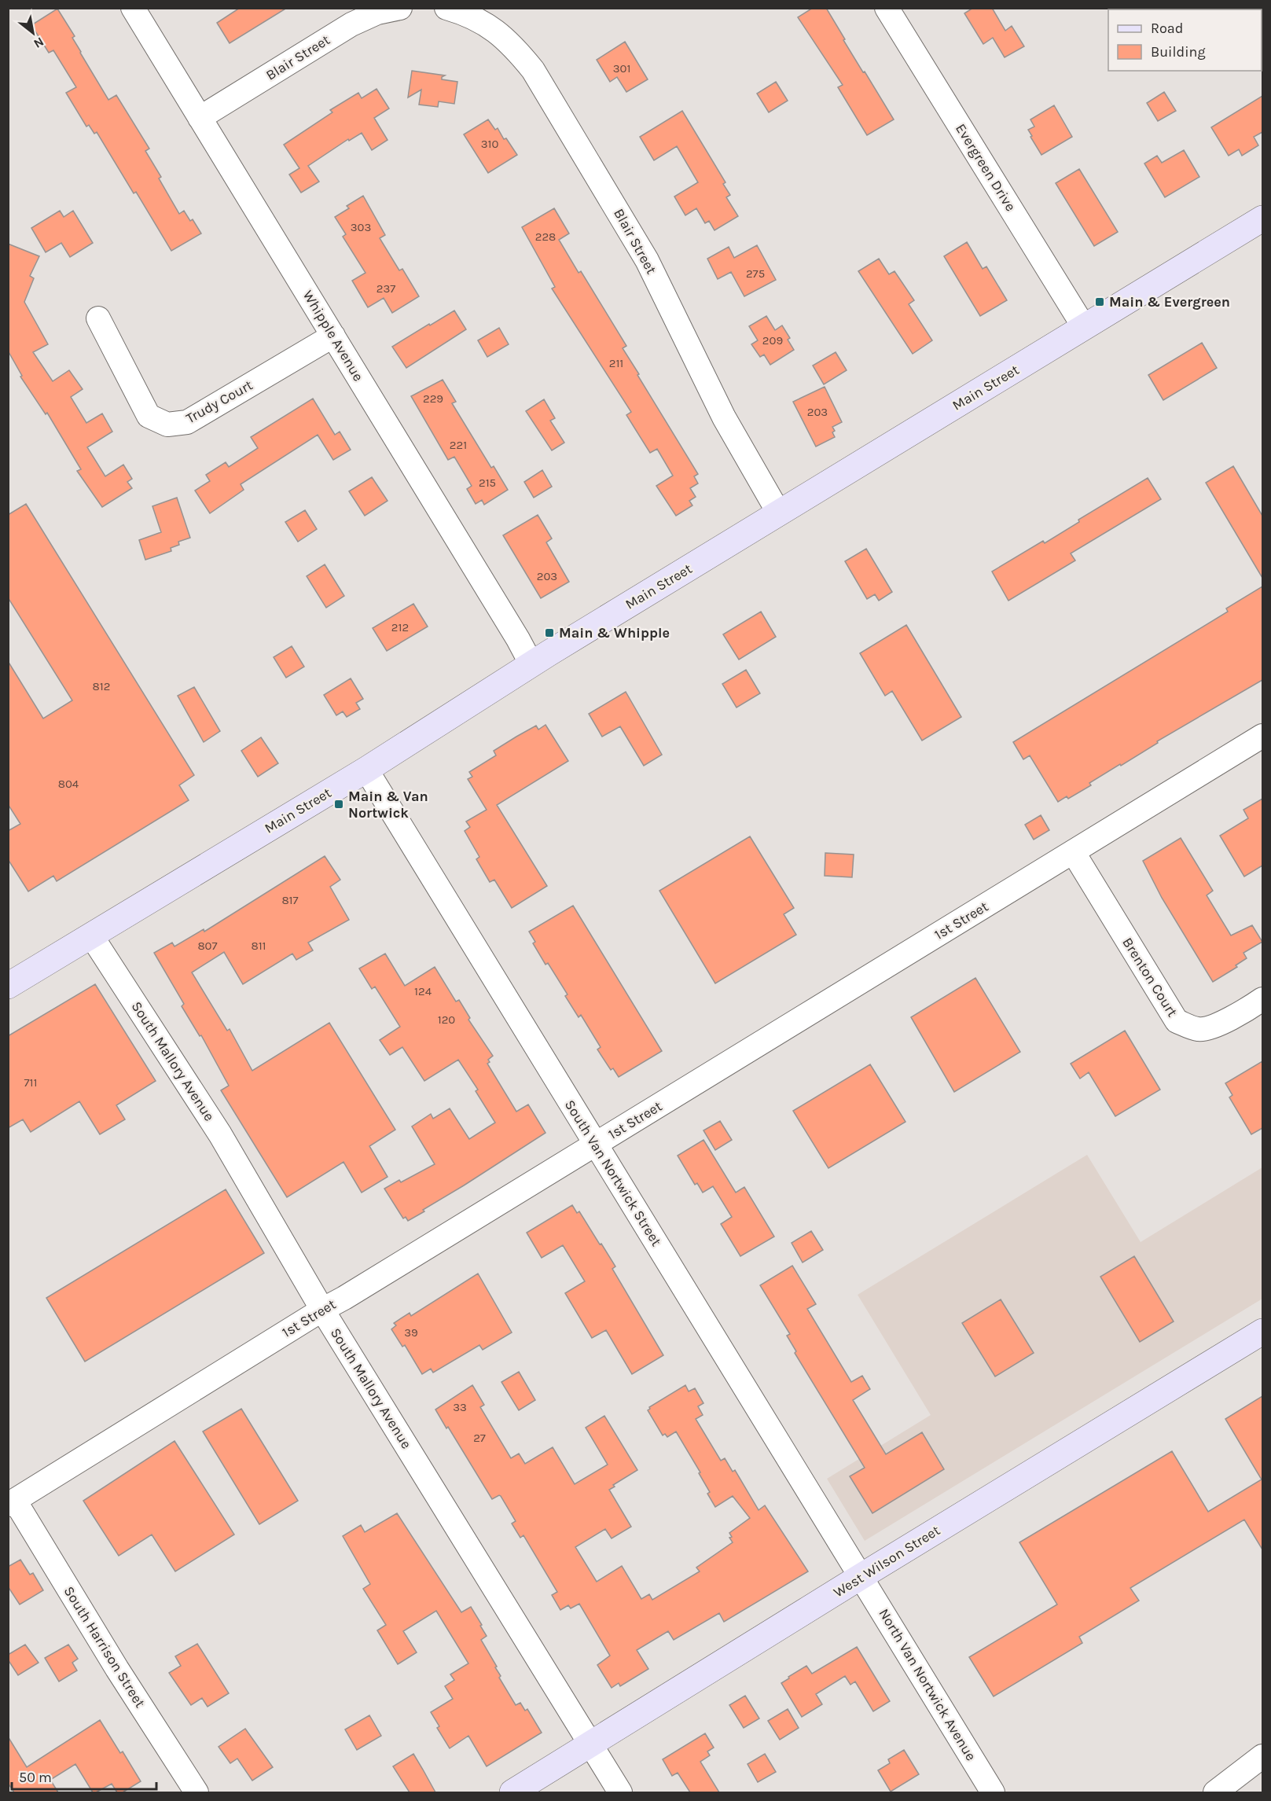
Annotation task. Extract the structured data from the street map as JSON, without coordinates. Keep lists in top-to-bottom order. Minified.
{"streets":{"main road":["Main Street","West Wilson Street"],"street":["Blair Street","Evergreen Drive","Whipple Avenue","Trudy Court","1st Street","Brenton Court","South Mallory Avenue","South Van Nortwick Street","South Harrison Street","North Van Nortwick Avenue"]},"crossings":[["Blair Street","Whipple Avenue"],["Blair Street","Main Street"],["Evergreen Drive","Main Street"],["Whipple Avenue","Main Street"],["Whipple Avenue","Trudy Court"],["Main Street","South Mallory Avenue"],["Main Street","South Van Nortwick Street"],["1st Street","Brenton Court"],["1st Street","South Mallory Avenue"],["1st Street","South Van Nortwick Street"],["1st Street","South Harrison Street"],["South Mallory Avenue","West Wilson Street"],["South Van Nortwick Street","West Wilson Street"],["South Van Nortwick Street","North Van Nortwick Avenue"],["West Wilson Street","North Van Nortwick Avenue"]],"places":{"transit":["Main & Evergreen","Main & Whipple","Main & Van Nortwick"]},"house_numbers":["301","310","303","228","275","237","209","211","229","203","221","215","203","212","812","804","817","807","811","124","120","711","39","33","27"],"legend":["Road","Building"],"scale_bar":"50 m","north":"bottom right"}
